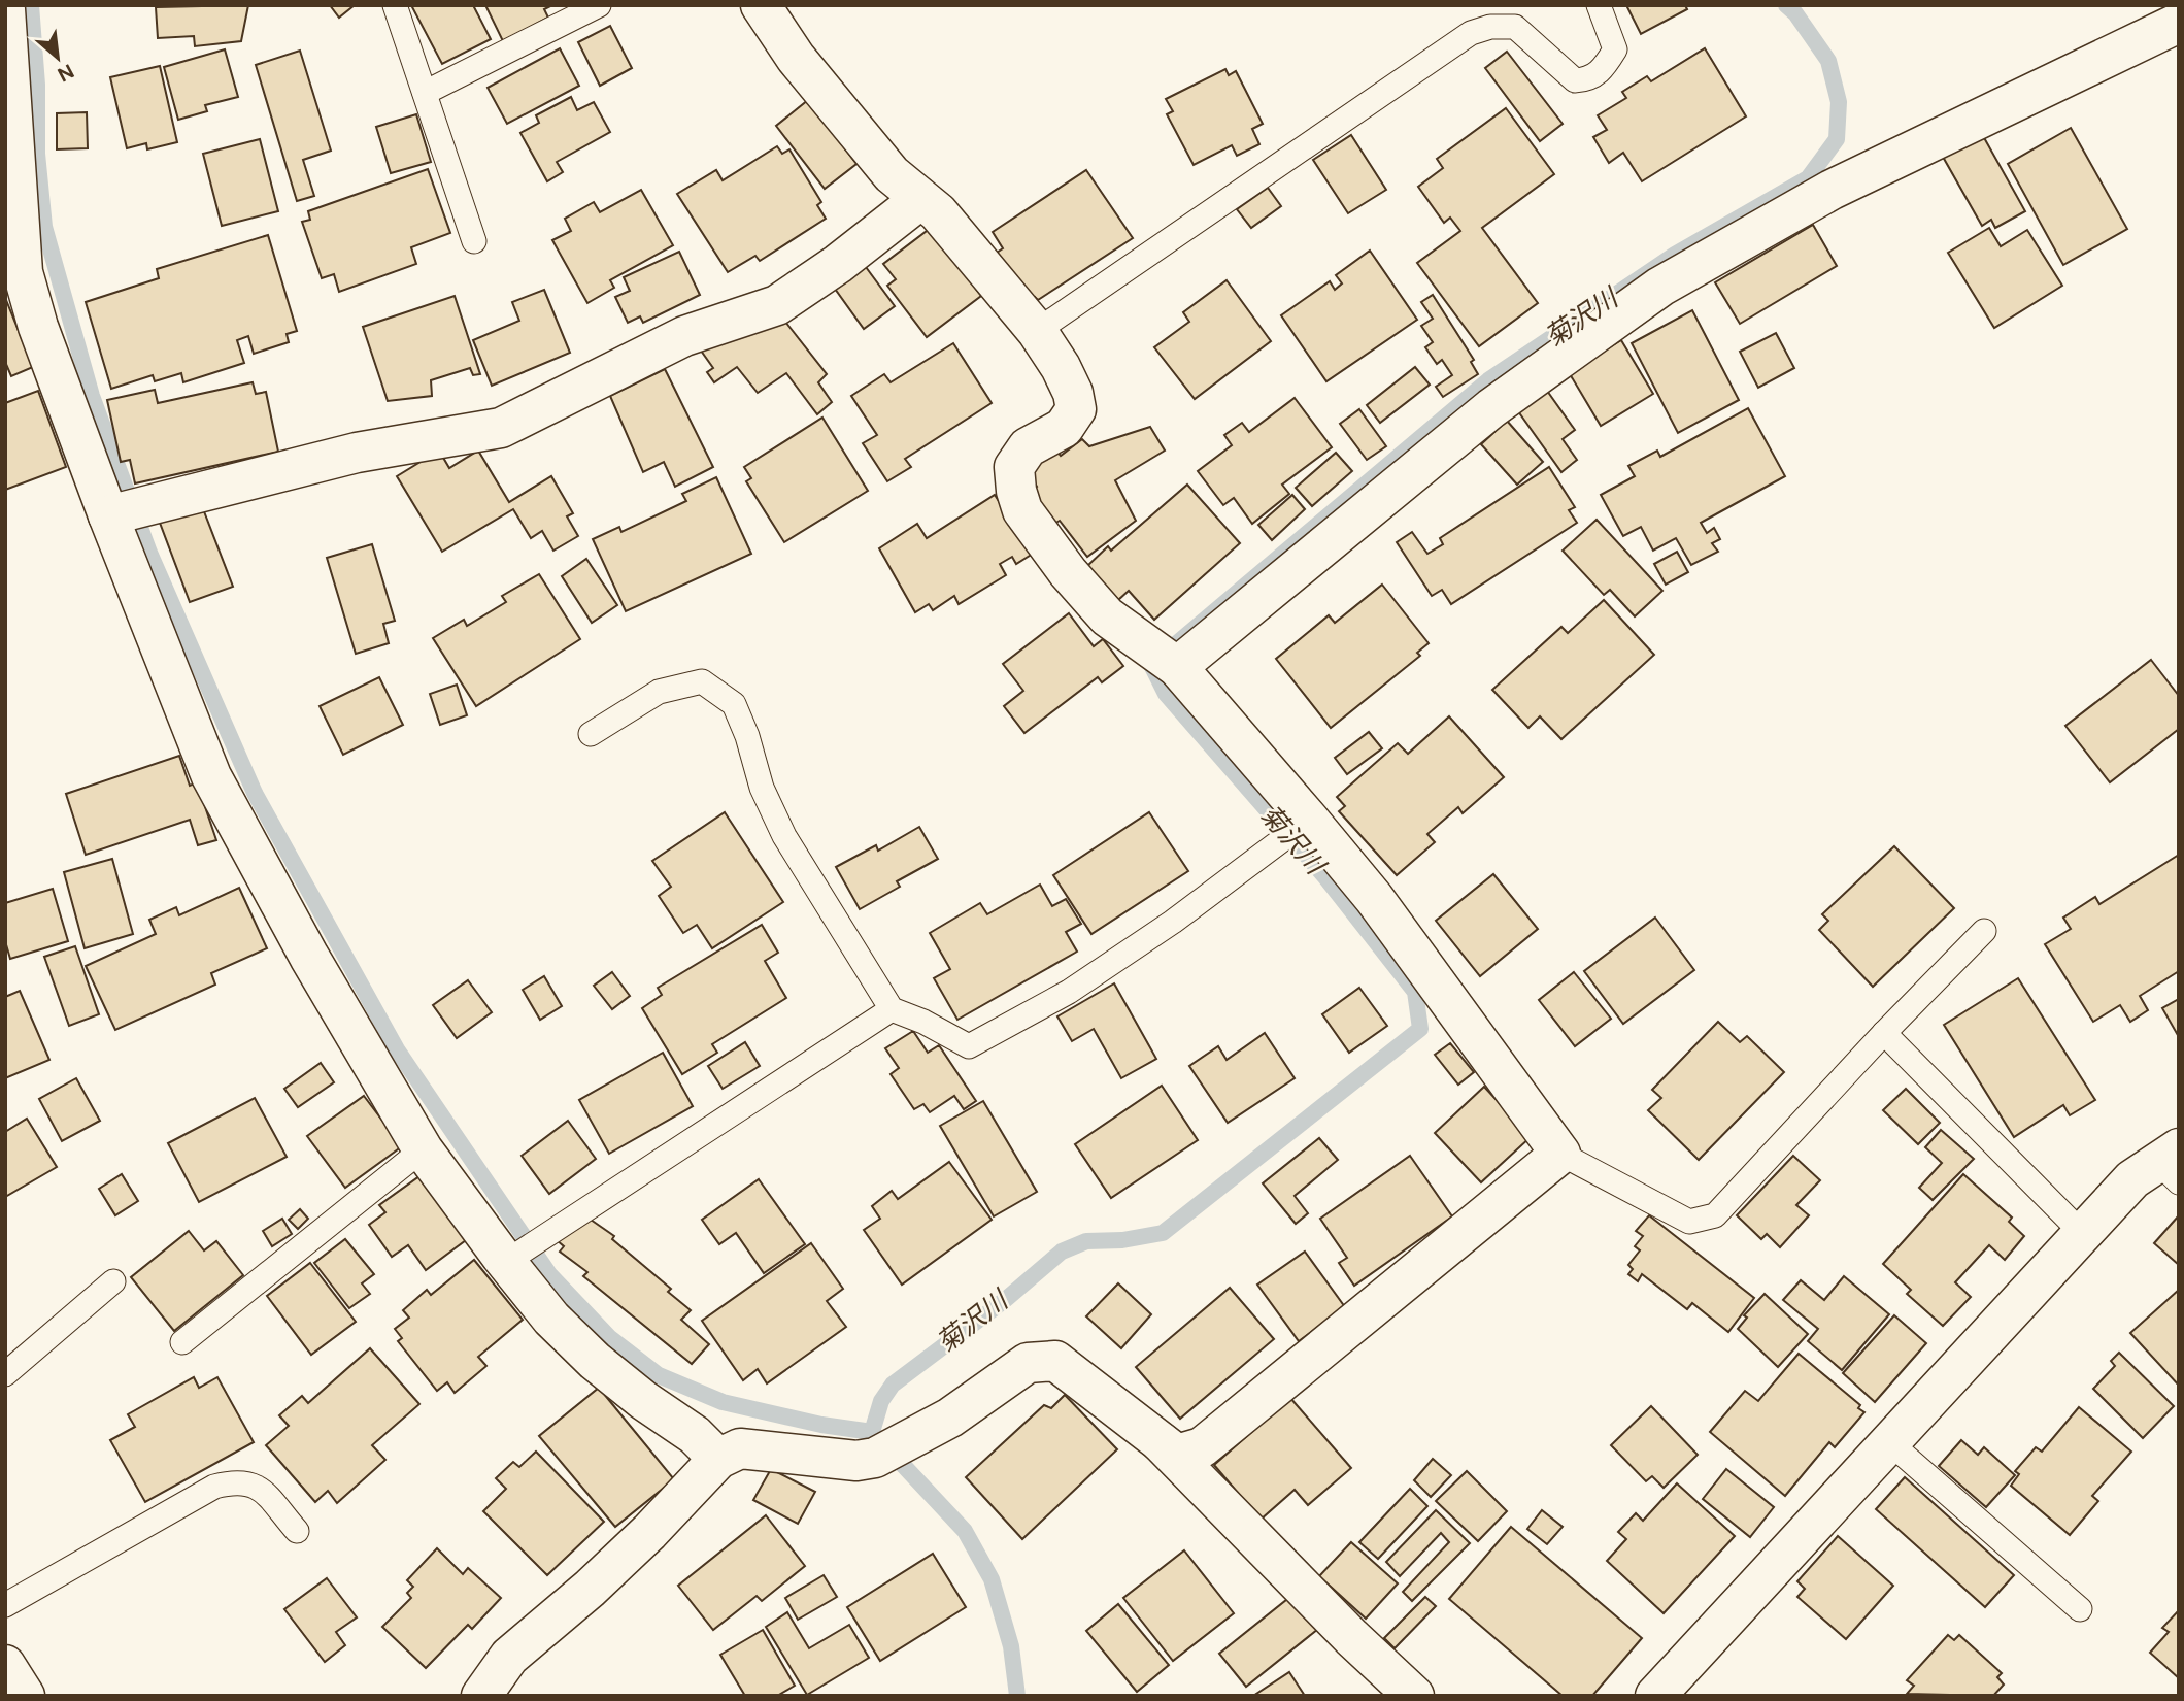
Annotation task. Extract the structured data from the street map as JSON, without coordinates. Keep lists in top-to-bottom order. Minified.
{"water":["菊沢川"],"north":"bottom right"}
